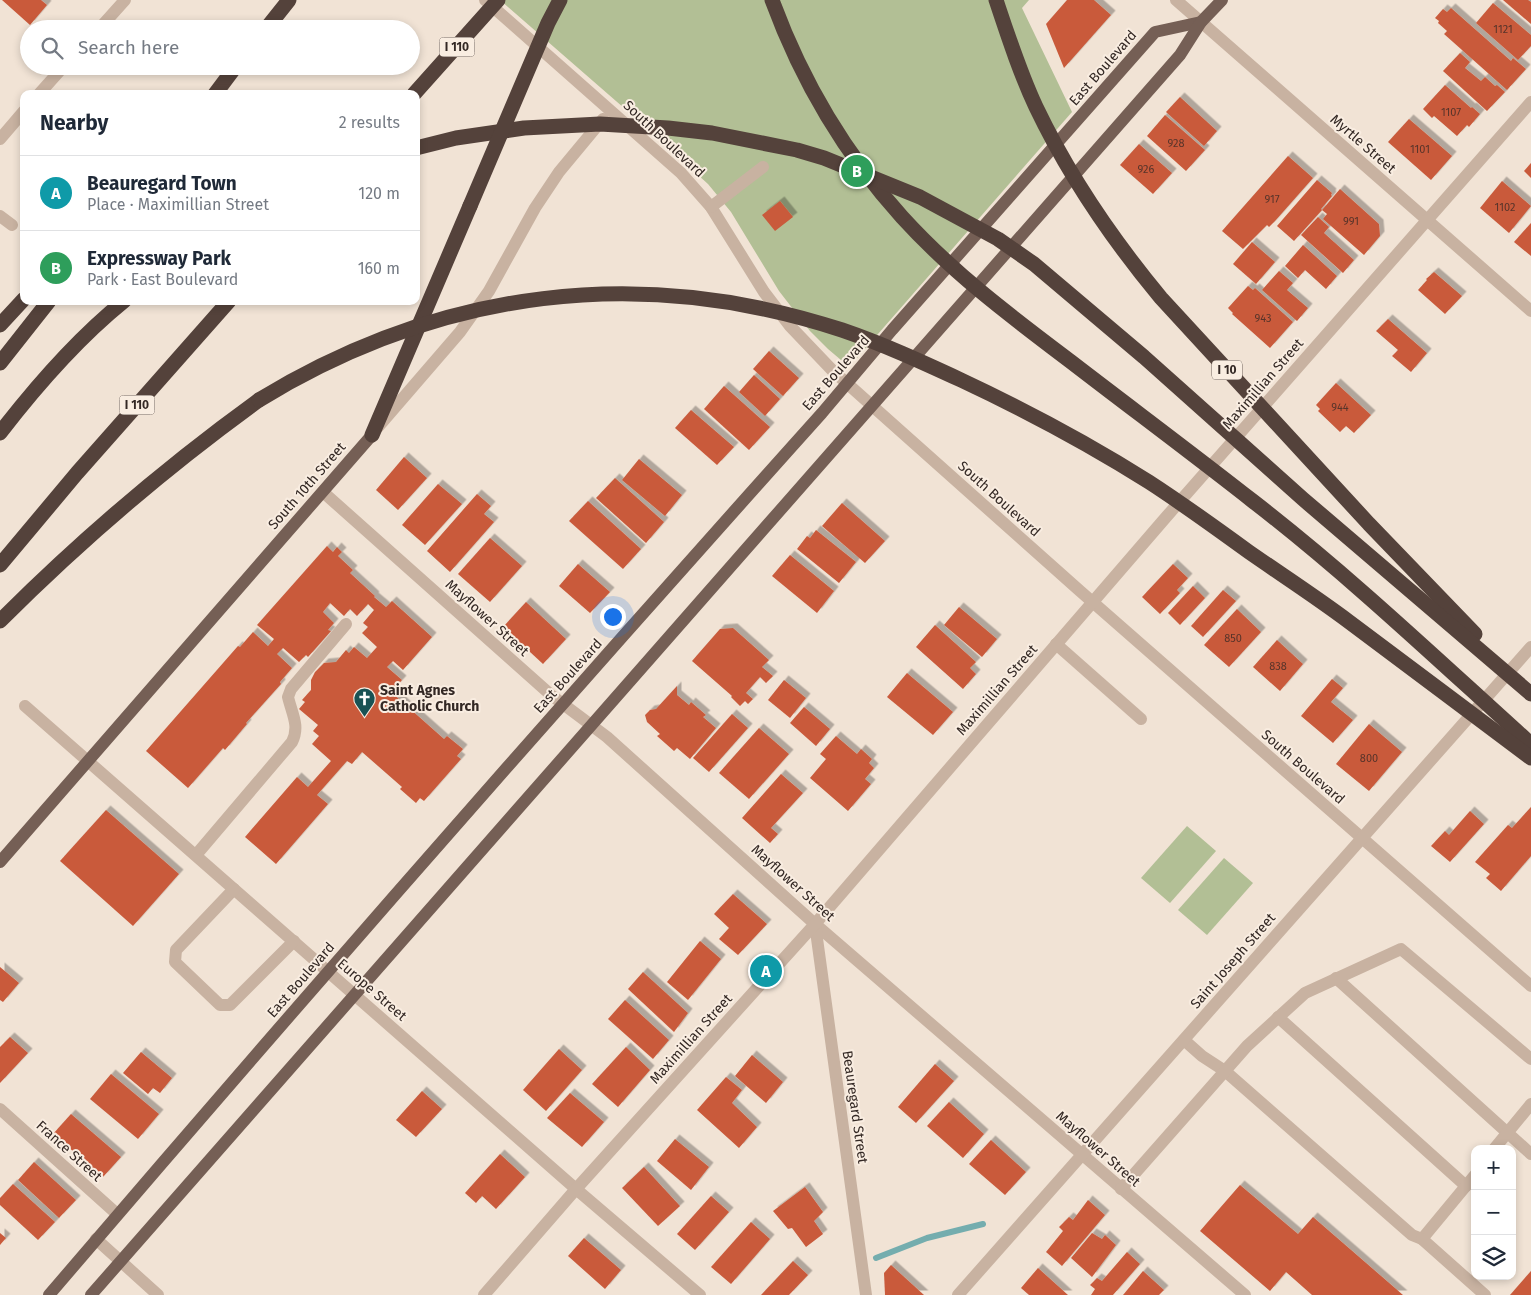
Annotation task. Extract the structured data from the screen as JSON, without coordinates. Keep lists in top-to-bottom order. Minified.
{"streets":{"highway":["I 110","I 10"],"main road":["East Boulevard","South 10th Street"],"street":["South Boulevard","Myrtle Street","Maximillian Street","Mayflower Street","Saint Joseph Street","Europe Street","Beauregard Street","France Street"]},"crossings":[["East Boulevard","South Boulevard"],["East Boulevard","Myrtle Street"],["East Boulevard","Mayflower Street"],["East Boulevard","Europe Street"],["East Boulevard","France Street"],["South Boulevard","Maximillian Street"],["South Boulevard","South 10th Street"],["South Boulevard","Saint Joseph Street"],["Myrtle Street","Maximillian Street"],["Maximillian Street","Mayflower Street"],["Maximillian Street","Europe Street"],["Maximillian Street","Beauregard Street"],["South 10th Street","Mayflower Street"],["South 10th Street","Europe Street"],["Mayflower Street","Saint Joseph Street"],["Mayflower Street","Beauregard Street"]],"places":{"church":["Saint Agnes Catholic Church"]},"house_numbers":["1121","1107","928","1101","926","917","1102","991","943","944","850","838","800"],"page":{"search":"Search here","heading":["Nearby","2 results"],"pins":["B","A"],"list":[{"mark":"A","name":"Beauregard Town","note":"Place · Maximillian Street","value":"120 m"},{"mark":"B","name":"Expressway Park","note":"Park · East Boulevard","value":"160 m"}],"map_buttons":["+","−"]}}
